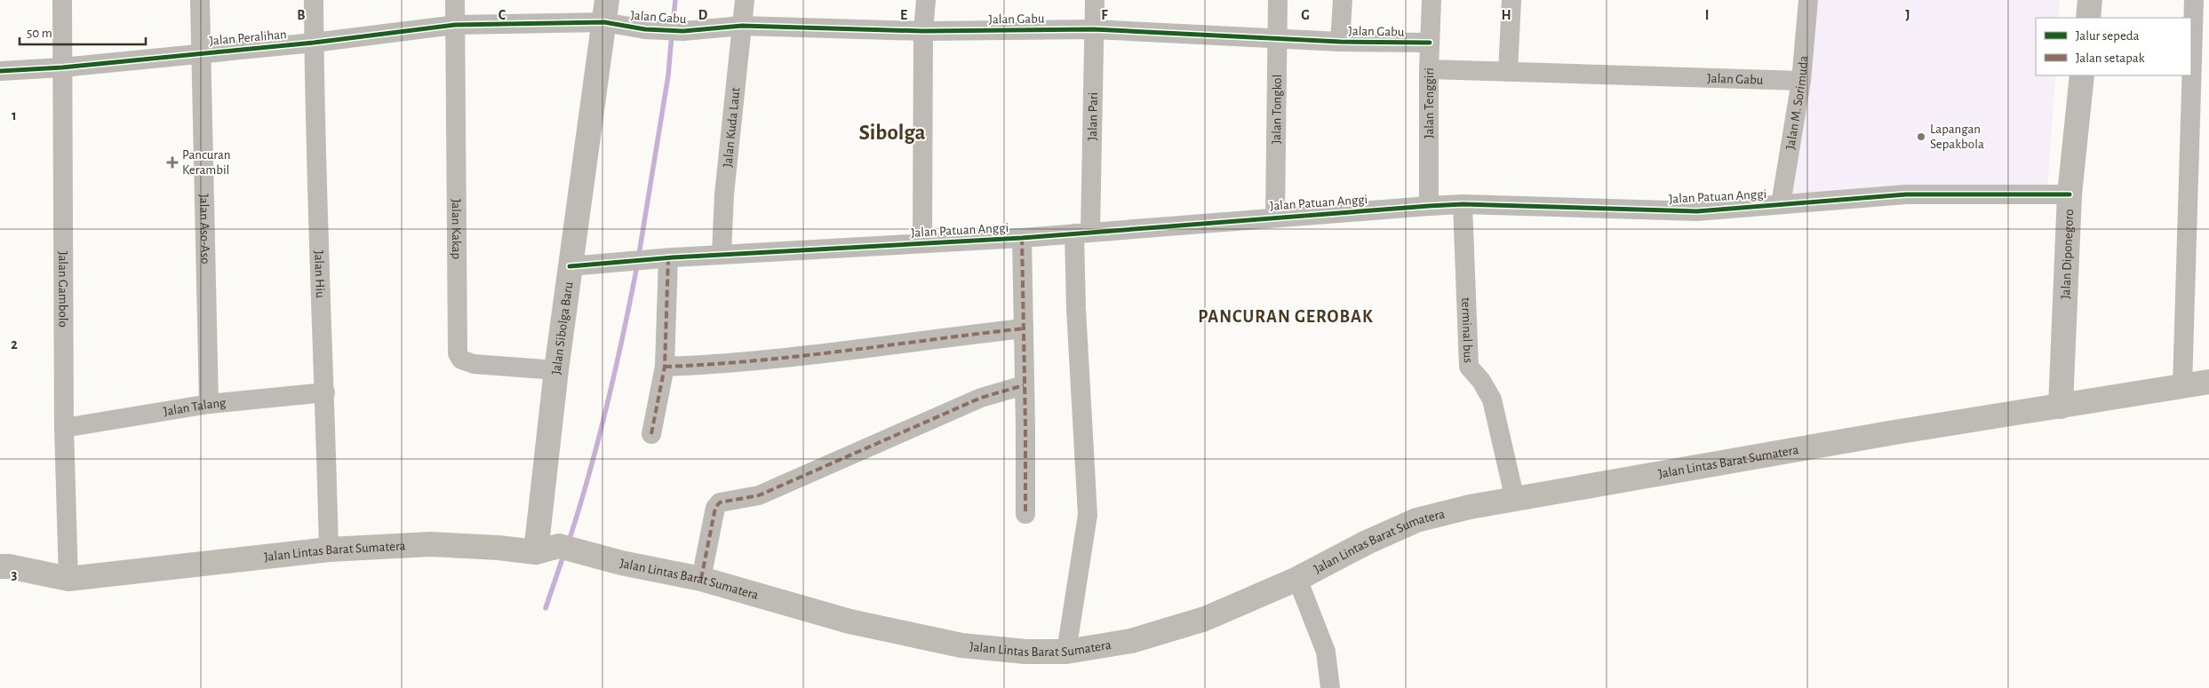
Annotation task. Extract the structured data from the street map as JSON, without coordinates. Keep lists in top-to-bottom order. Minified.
{"streets":{"highway":["Jalan Lintas Barat Sumatera"],"street":["Jalan Gabu","Jalan Peralihan","Jalan M. Sorimuda","Jalan Tenggiri","Jalan Tongkol","Jalan Pari","Jalan Kuda Laut","Jalan Patuan Anggi","Jalan Aso-Aso","Jalan Kakap","Jalan Diponegoro","Jalan Hiu","Jalan Gambolo","Jalan Sibolga Baru","terminal bus","Jalan Talang"]},"crossings":[["Jalan Gabu","Jalan Peralihan"],["Jalan Gabu","Jalan M. Sorimuda"],["Jalan Gabu","Jalan Tenggiri"],["Jalan Gabu","Jalan Tongkol"],["Jalan Gabu","Jalan Pari"],["Jalan Gabu","Jalan Kuda Laut"],["Jalan Gabu","Jalan Sibolga Baru"],["Jalan Peralihan","Jalan Aso-Aso"],["Jalan Peralihan","Jalan Kakap"],["Jalan Peralihan","Jalan Hiu"],["Jalan Peralihan","Jalan Gambolo"],["Jalan Peralihan","Jalan Sibolga Baru"],["Jalan M. Sorimuda","Jalan Patuan Anggi"],["Jalan Tenggiri","Jalan Patuan Anggi"],["Jalan Tongkol","Jalan Patuan Anggi"],["Jalan Pari","Jalan Patuan Anggi"],["Jalan Pari","Jalan Lintas Barat Sumatera"],["Jalan Kuda Laut","Jalan Patuan Anggi"],["Jalan Patuan Anggi","Jalan Diponegoro"],["Jalan Patuan Anggi","Jalan Sibolga Baru"],["Jalan Patuan Anggi","terminal bus"],["Jalan Aso-Aso","Jalan Talang"],["Jalan Kakap","Jalan Sibolga Baru"],["Jalan Diponegoro","Jalan Lintas Barat Sumatera"],["Jalan Hiu","Jalan Talang"],["Jalan Hiu","Jalan Lintas Barat Sumatera"],["Jalan Gambolo","Jalan Talang"],["Jalan Gambolo","Jalan Lintas Barat Sumatera"],["Jalan Sibolga Baru","Jalan Lintas Barat Sumatera"],["terminal bus","Jalan Lintas Barat Sumatera"]],"districts":["Sibolga","PANCURAN GEROBAK"],"places":{"other":["Lapangan Sepakbola"],"health":["Pancuran Kerambil"]},"legend":["Jalur sepeda","Jalan setapak"],"scale_bar":"50 m","grid":{"columns":["B","C","D","E","F","G","H","I","J"],"rows":["1","2","3"]}}
